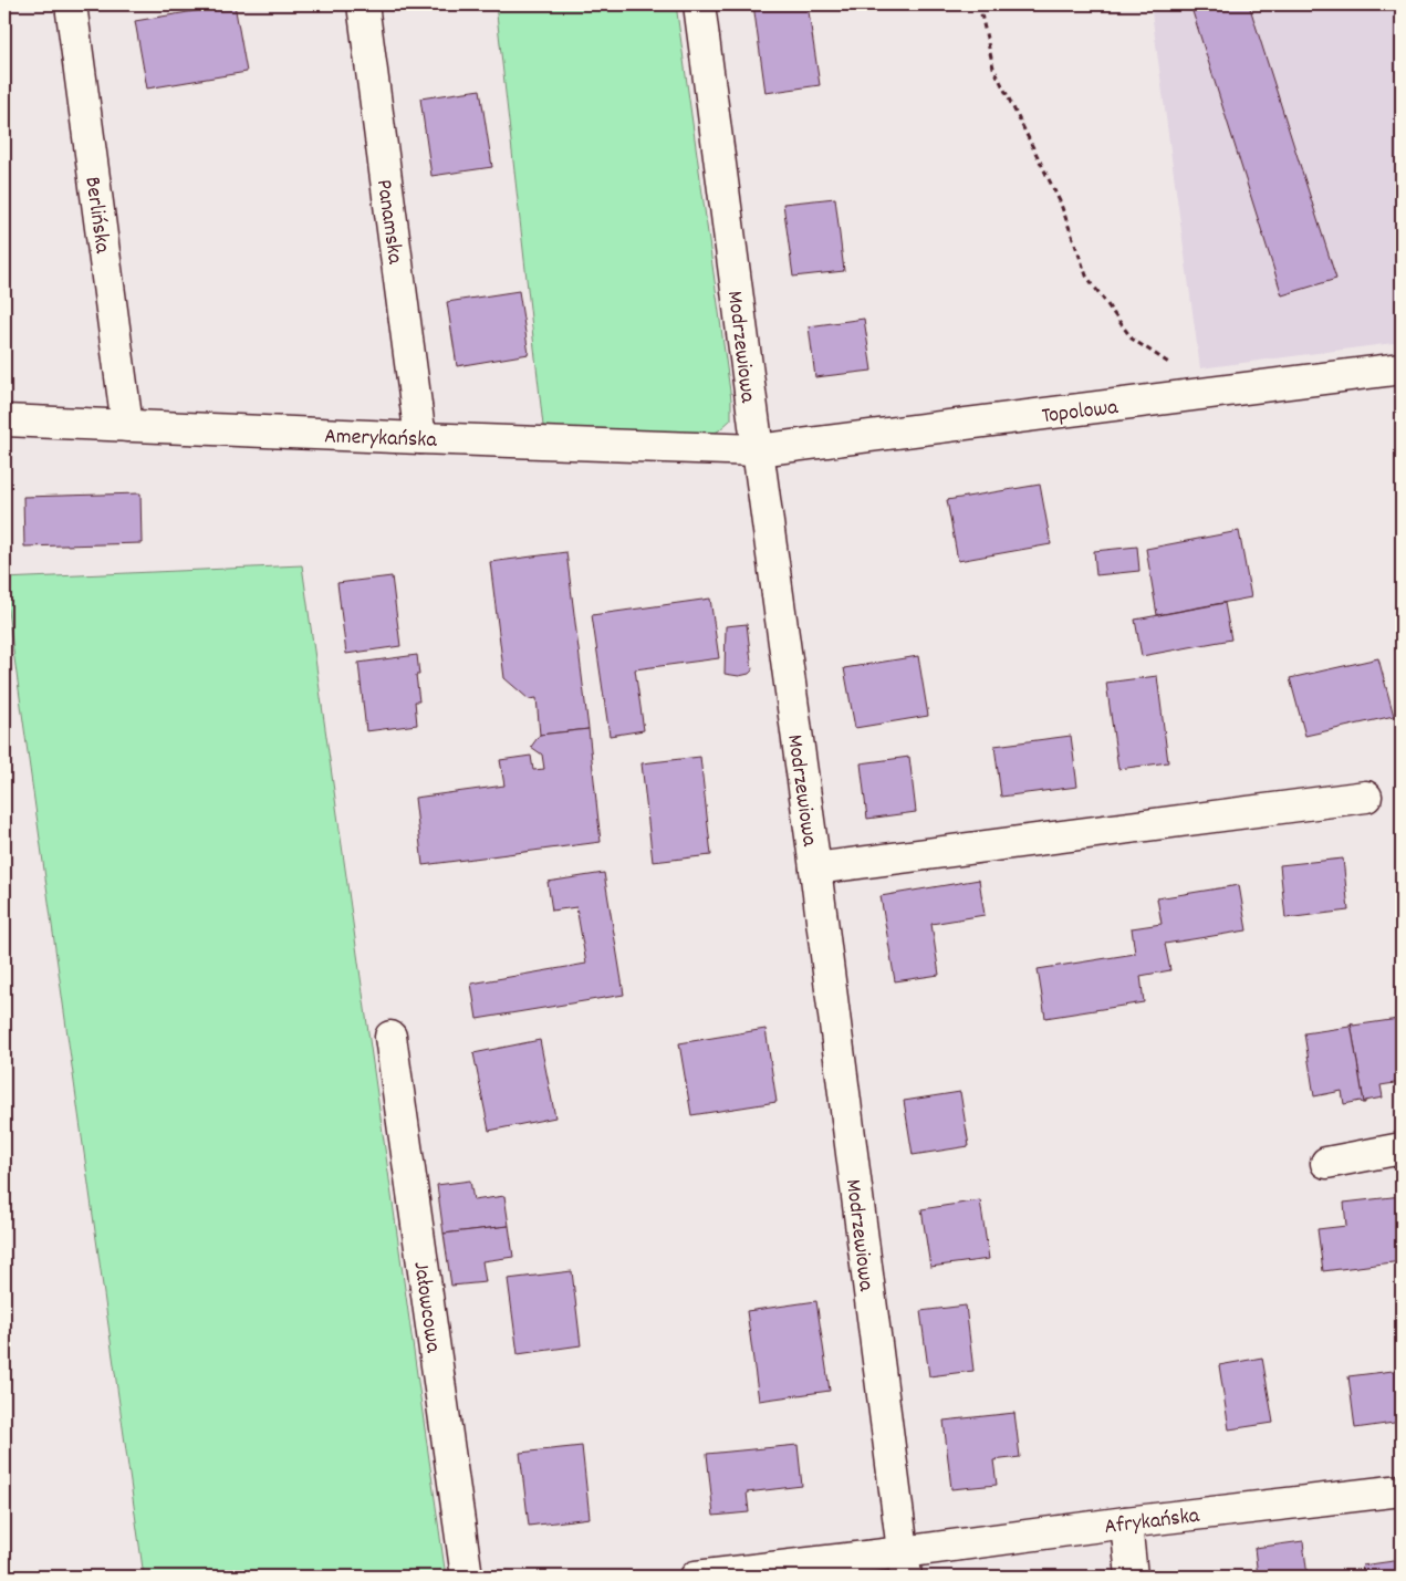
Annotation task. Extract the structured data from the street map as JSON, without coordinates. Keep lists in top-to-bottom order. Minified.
{"streets":{"street":["Berlińska","Panamska","Modrzewiowa","Topolowa","Amerykańska","Jałowcowa","Afrykańska"]},"crossings":[["Berlińska","Amerykańska"],["Panamska","Amerykańska"],["Modrzewiowa","Topolowa"],["Modrzewiowa","Amerykańska"],["Modrzewiowa","Afrykańska"],["Topolowa","Amerykańska"]]}
